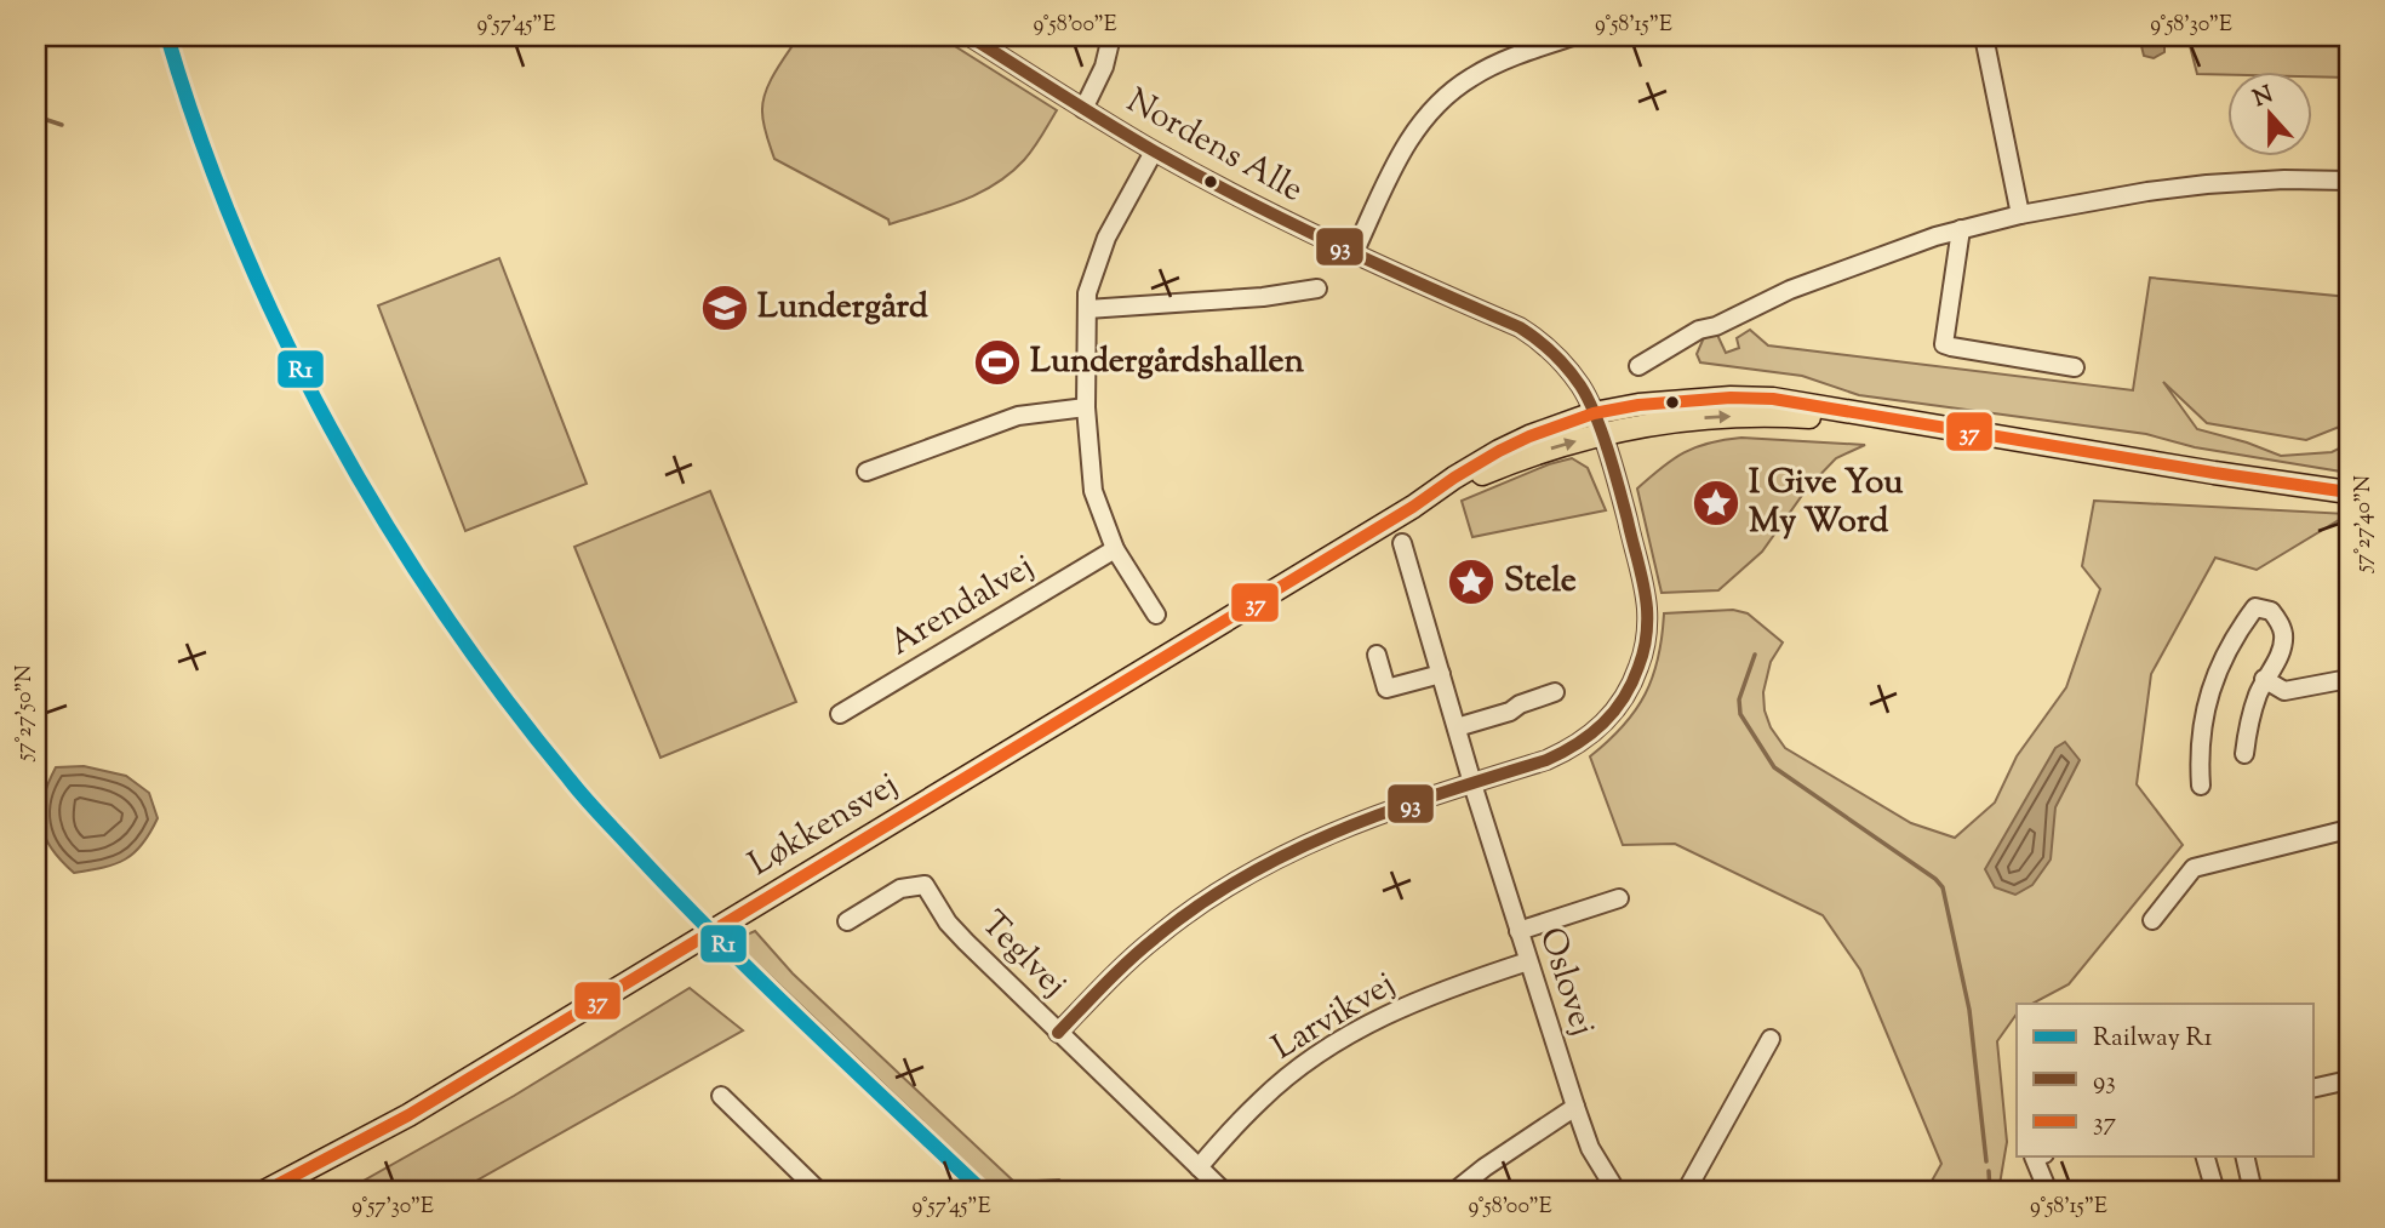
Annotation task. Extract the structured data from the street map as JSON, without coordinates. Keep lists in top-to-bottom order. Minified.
{"streets":{"main road":["Løkkensvej"],"street":["Nordens Alle","Arendalvej","Teglvej","Oslovej","Larvikvej"]},"crossings":[["Nordens Alle","Løkkensvej"],["Nordens Alle","Teglvej"],["Nordens Alle","Oslovej"],["Teglvej","Larvikvej"],["Oslovej","Larvikvej"]],"places":{"school or university":["Lundergård"],"sports":["Lundergårdshallen"],"place":["I Give You My Word","Stele"]},"lines":["rail line R1","transit line 93","transit line 37"],"legend":["Railway R1","93","37"],"north":"top","coordinates":["9°57'45\"E","9°58'00\"E","9°58'15\"E","9°58'30\"E","57°27'40\"N","57°27'50\"N","9°57'30\"E"]}
